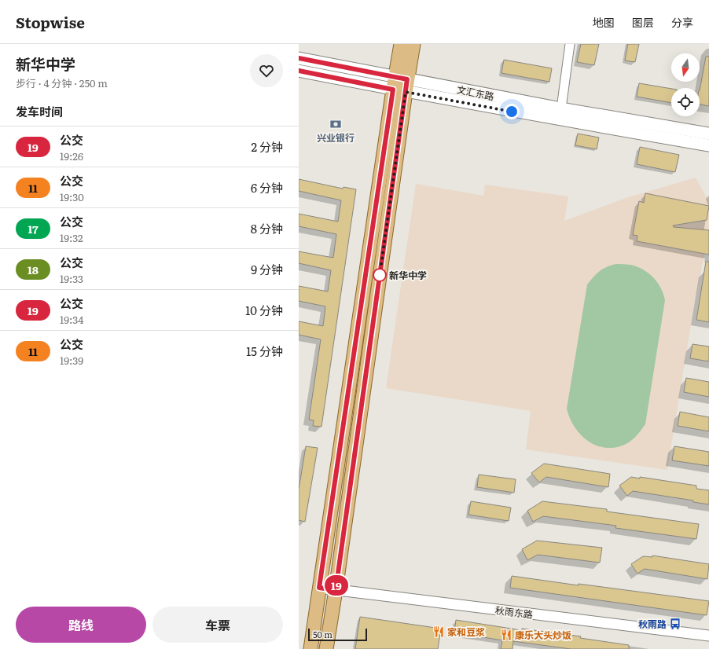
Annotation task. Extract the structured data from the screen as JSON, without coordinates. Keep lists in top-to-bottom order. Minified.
{"streets":{"main road":["文汇东路"],"street":["秋雨东路"]},"places":{"bank":["兴业银行"],"other":["新华中学"],"bus stop":["秋雨路"],"restaurant":["家和豆浆","康乐大头炒饭"]},"lines":["bus line 19"],"scale_bar":"50 m","north":"bottom","page":{"header":"Stopwise","nav":["地图","图层","分享"],"heading":[["新华中学","步行 · 4 分钟 · 250 m"],"发车时间"],"on_map":"19","list":[{"mark":"19","name":"公交","note":"19:26","value":"2 分钟"},{"mark":"11","name":"公交","note":"19:30","value":"6 分钟"},{"mark":"17","name":"公交","note":"19:32","value":"8 分钟"},{"mark":"18","name":"公交","note":"19:33","value":"9 分钟"},{"mark":"19","name":"公交","note":"19:34","value":"10 分钟"},{"mark":"11","name":"公交","note":"19:39","value":"15 分钟"}],"buttons":["路线","车票"],"scale":"50 m"}}
